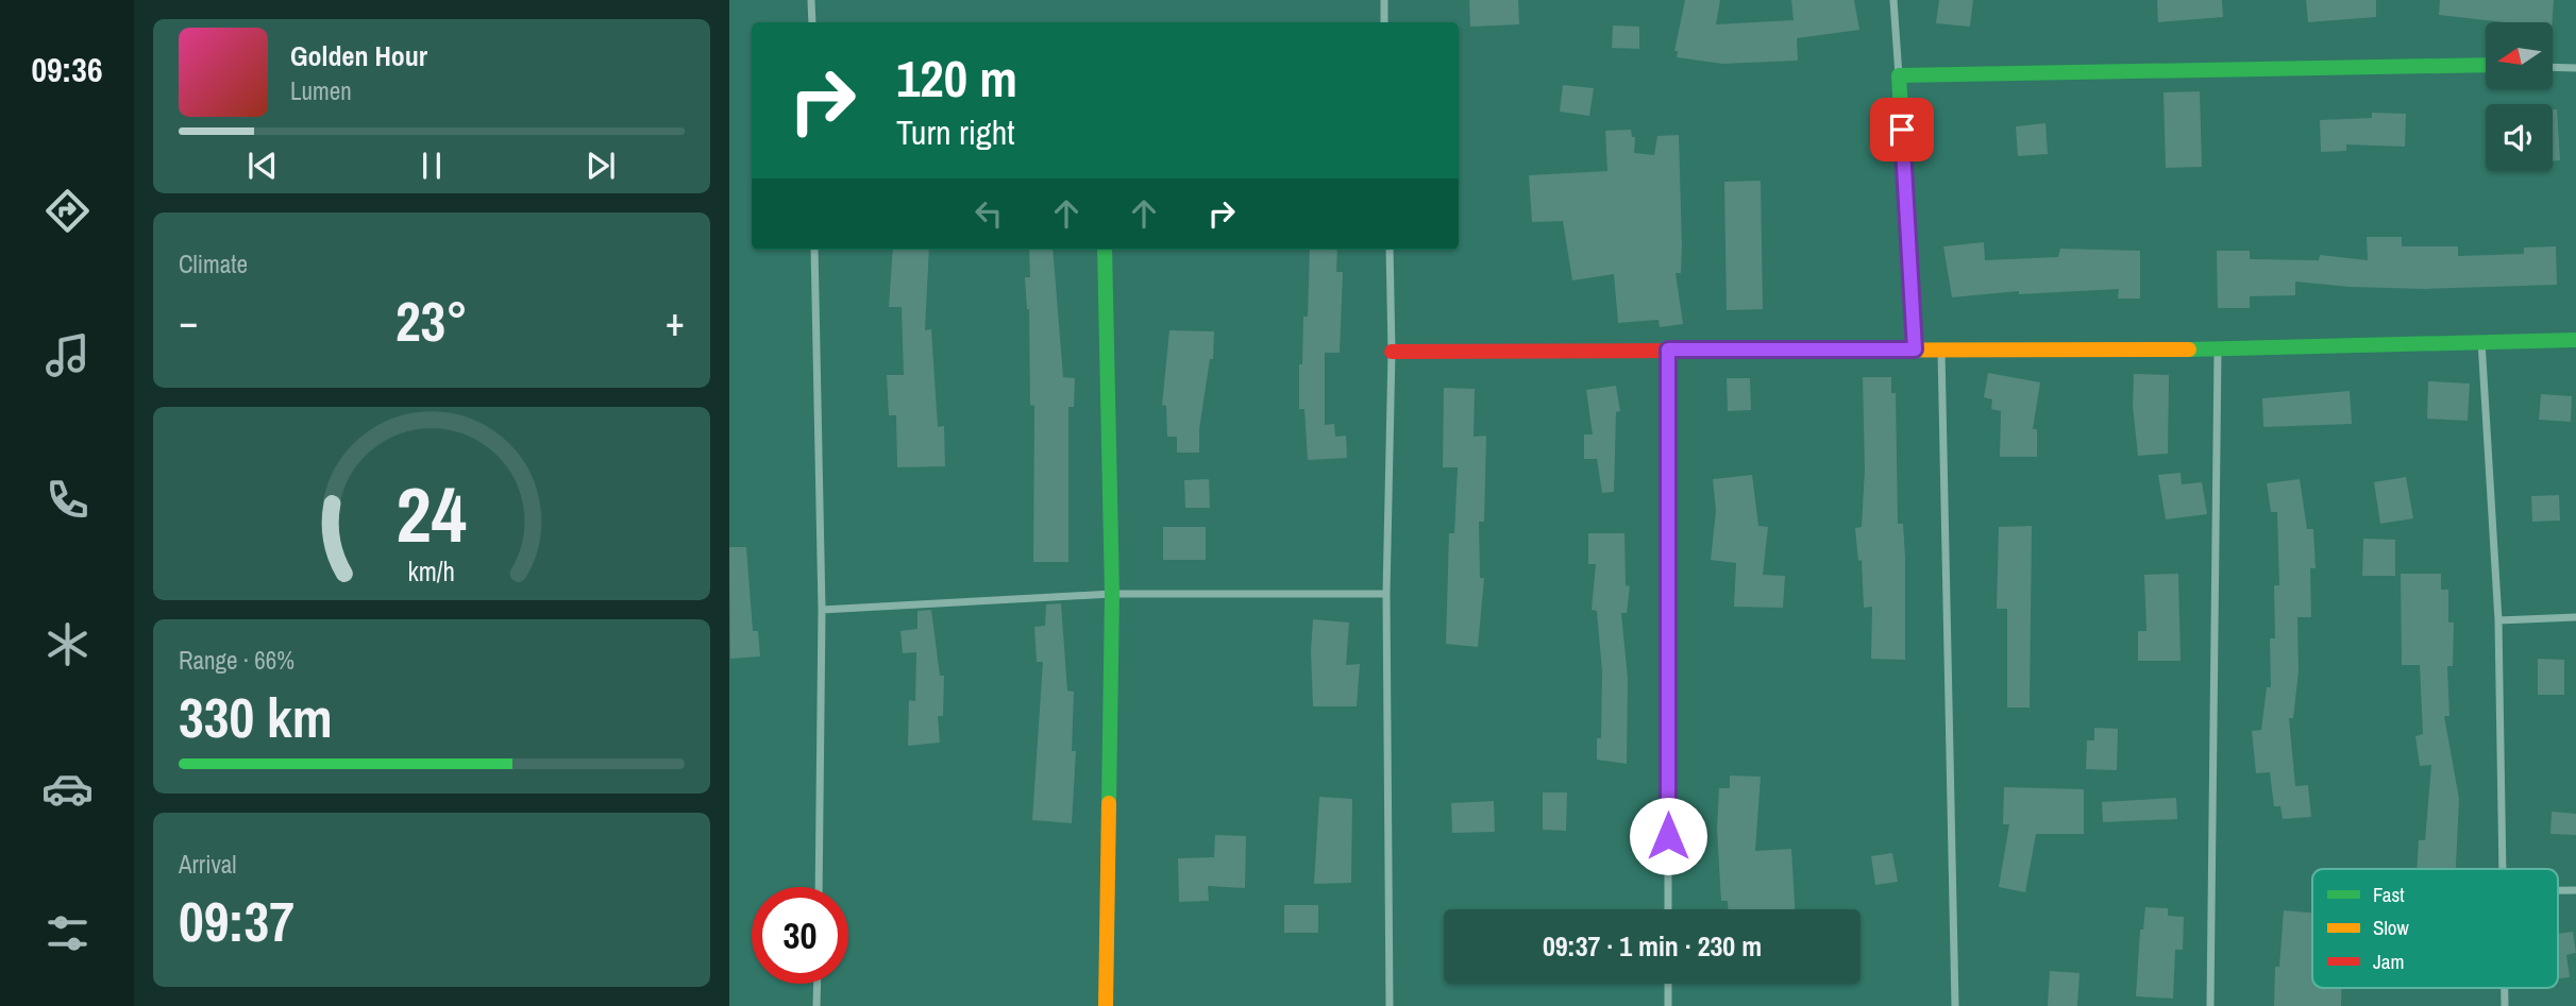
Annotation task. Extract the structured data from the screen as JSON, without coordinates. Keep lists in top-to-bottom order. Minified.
{"legend":["Fast","Slow","Jam"],"north":"left","page":{"tabs":"09:36","turn":["120 m","Turn right"],"song":["Golden Hour","Lumen"],"tile":["Climate",["Range · 66%","330 km"],["Arrival","09:37"]],"heat":["−","23°","+"],"limit":"30","trip":"09:37 · 1 min · 230 m","gauge":["24","km/h"]}}
